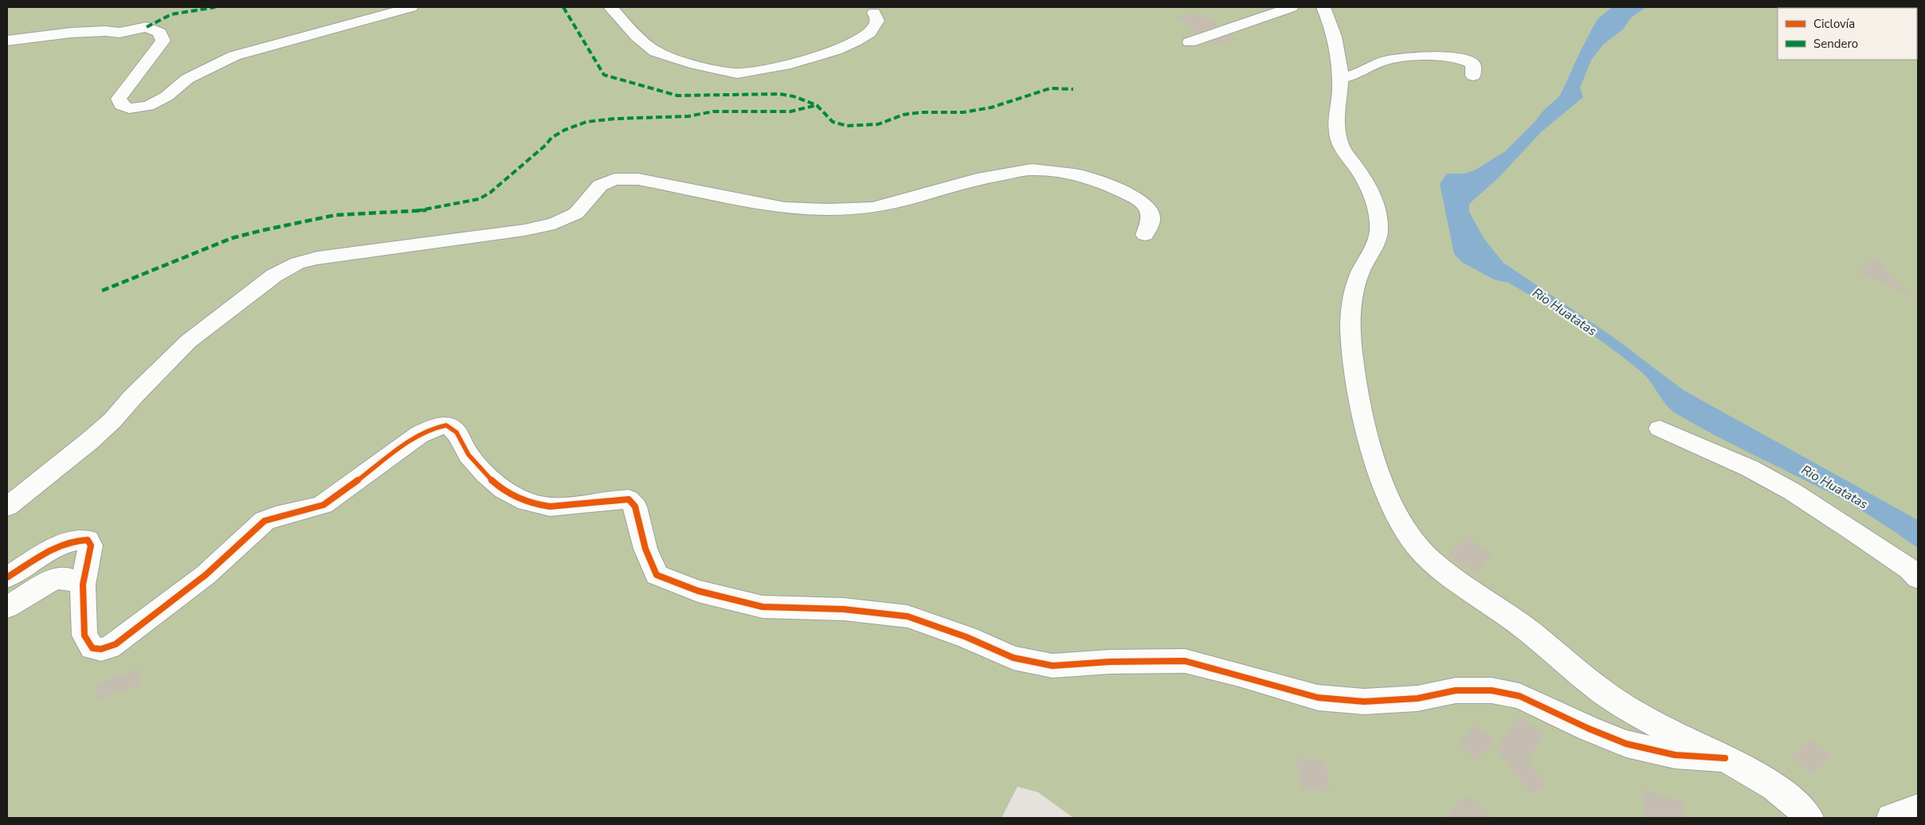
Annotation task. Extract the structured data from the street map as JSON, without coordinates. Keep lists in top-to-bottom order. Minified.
{"water":["Rio Huatatas"],"legend":["Ciclovía","Sendero"]}
